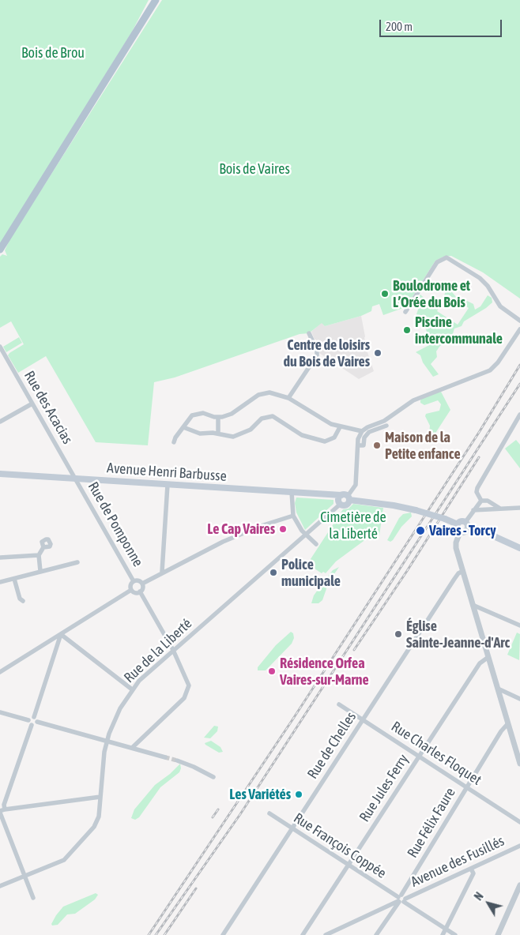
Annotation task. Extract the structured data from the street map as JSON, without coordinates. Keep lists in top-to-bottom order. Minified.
{"streets":{"main road":["Avenue Henri Barbusse"],"street":["Rue des Acacias","Rue de Pomponne","Rue de la Liberté","Rue de Chelles","Rue Charles Floquet","Rue Jules Ferry","Rue Félix Faure","Rue François Coppée","Avenue des Fusillés"]},"crossings":[["Rue des Acacias","Avenue Henri Barbusse"],["Rue des Acacias","Rue de Pomponne"],["Avenue Henri Barbusse","Rue de Pomponne"],["Avenue Henri Barbusse","Rue de la Liberté"],["Rue de Chelles","Rue Charles Floquet"],["Rue de Chelles","Rue François Coppée"],["Rue Charles Floquet","Rue Jules Ferry"],["Rue Charles Floquet","Rue Félix Faure"],["Rue Jules Ferry","Rue François Coppée"],["Rue Félix Faure","Rue François Coppée"],["Rue Félix Faure","Avenue des Fusillés"],["Rue François Coppée","Avenue des Fusillés"]],"parks":["Bois de Brou","Bois de Vaires","Cimetière de la Liberté"],"places":["Boulodrome et L’Orée du Bois","Piscine intercommunale","Centre de loisirs du Bois de Vaires","Maison de la Petite enfance","Le Cap Vaires","Vaires - Torcy","Police municipale","Église Sainte-Jeanne-d'Arc","Résidence Orfea Vaires-sur-Marne","Les Variétés"],"scale_bar":"200 m","north":"top left"}
